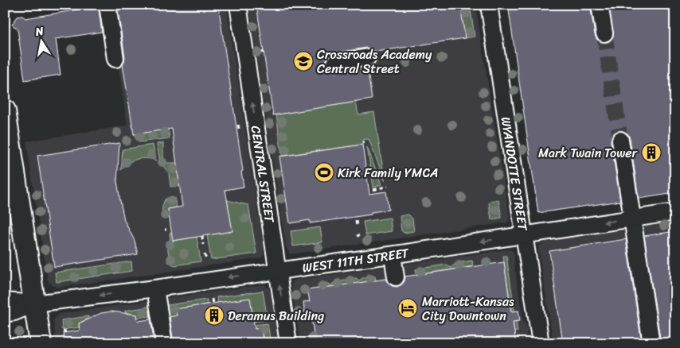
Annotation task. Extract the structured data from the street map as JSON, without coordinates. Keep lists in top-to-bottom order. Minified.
{"streets":{"street":["CENTRAL STREET","WYANDOTTE STREET","WEST 11TH STREET"]},"crossings":[["CENTRAL STREET","WEST 11TH STREET"],["WYANDOTTE STREET","WEST 11TH STREET"]],"one_way":["WEST 11TH STREET"],"places":{"school or university":["Crossroads Academy Central Street"],"building":["Mark Twain Tower","Deramus Building"],"sports":["Kirk Family YMCA"],"hotel":["Marriott-Kansas City Downtown"]},"north":"top"}
